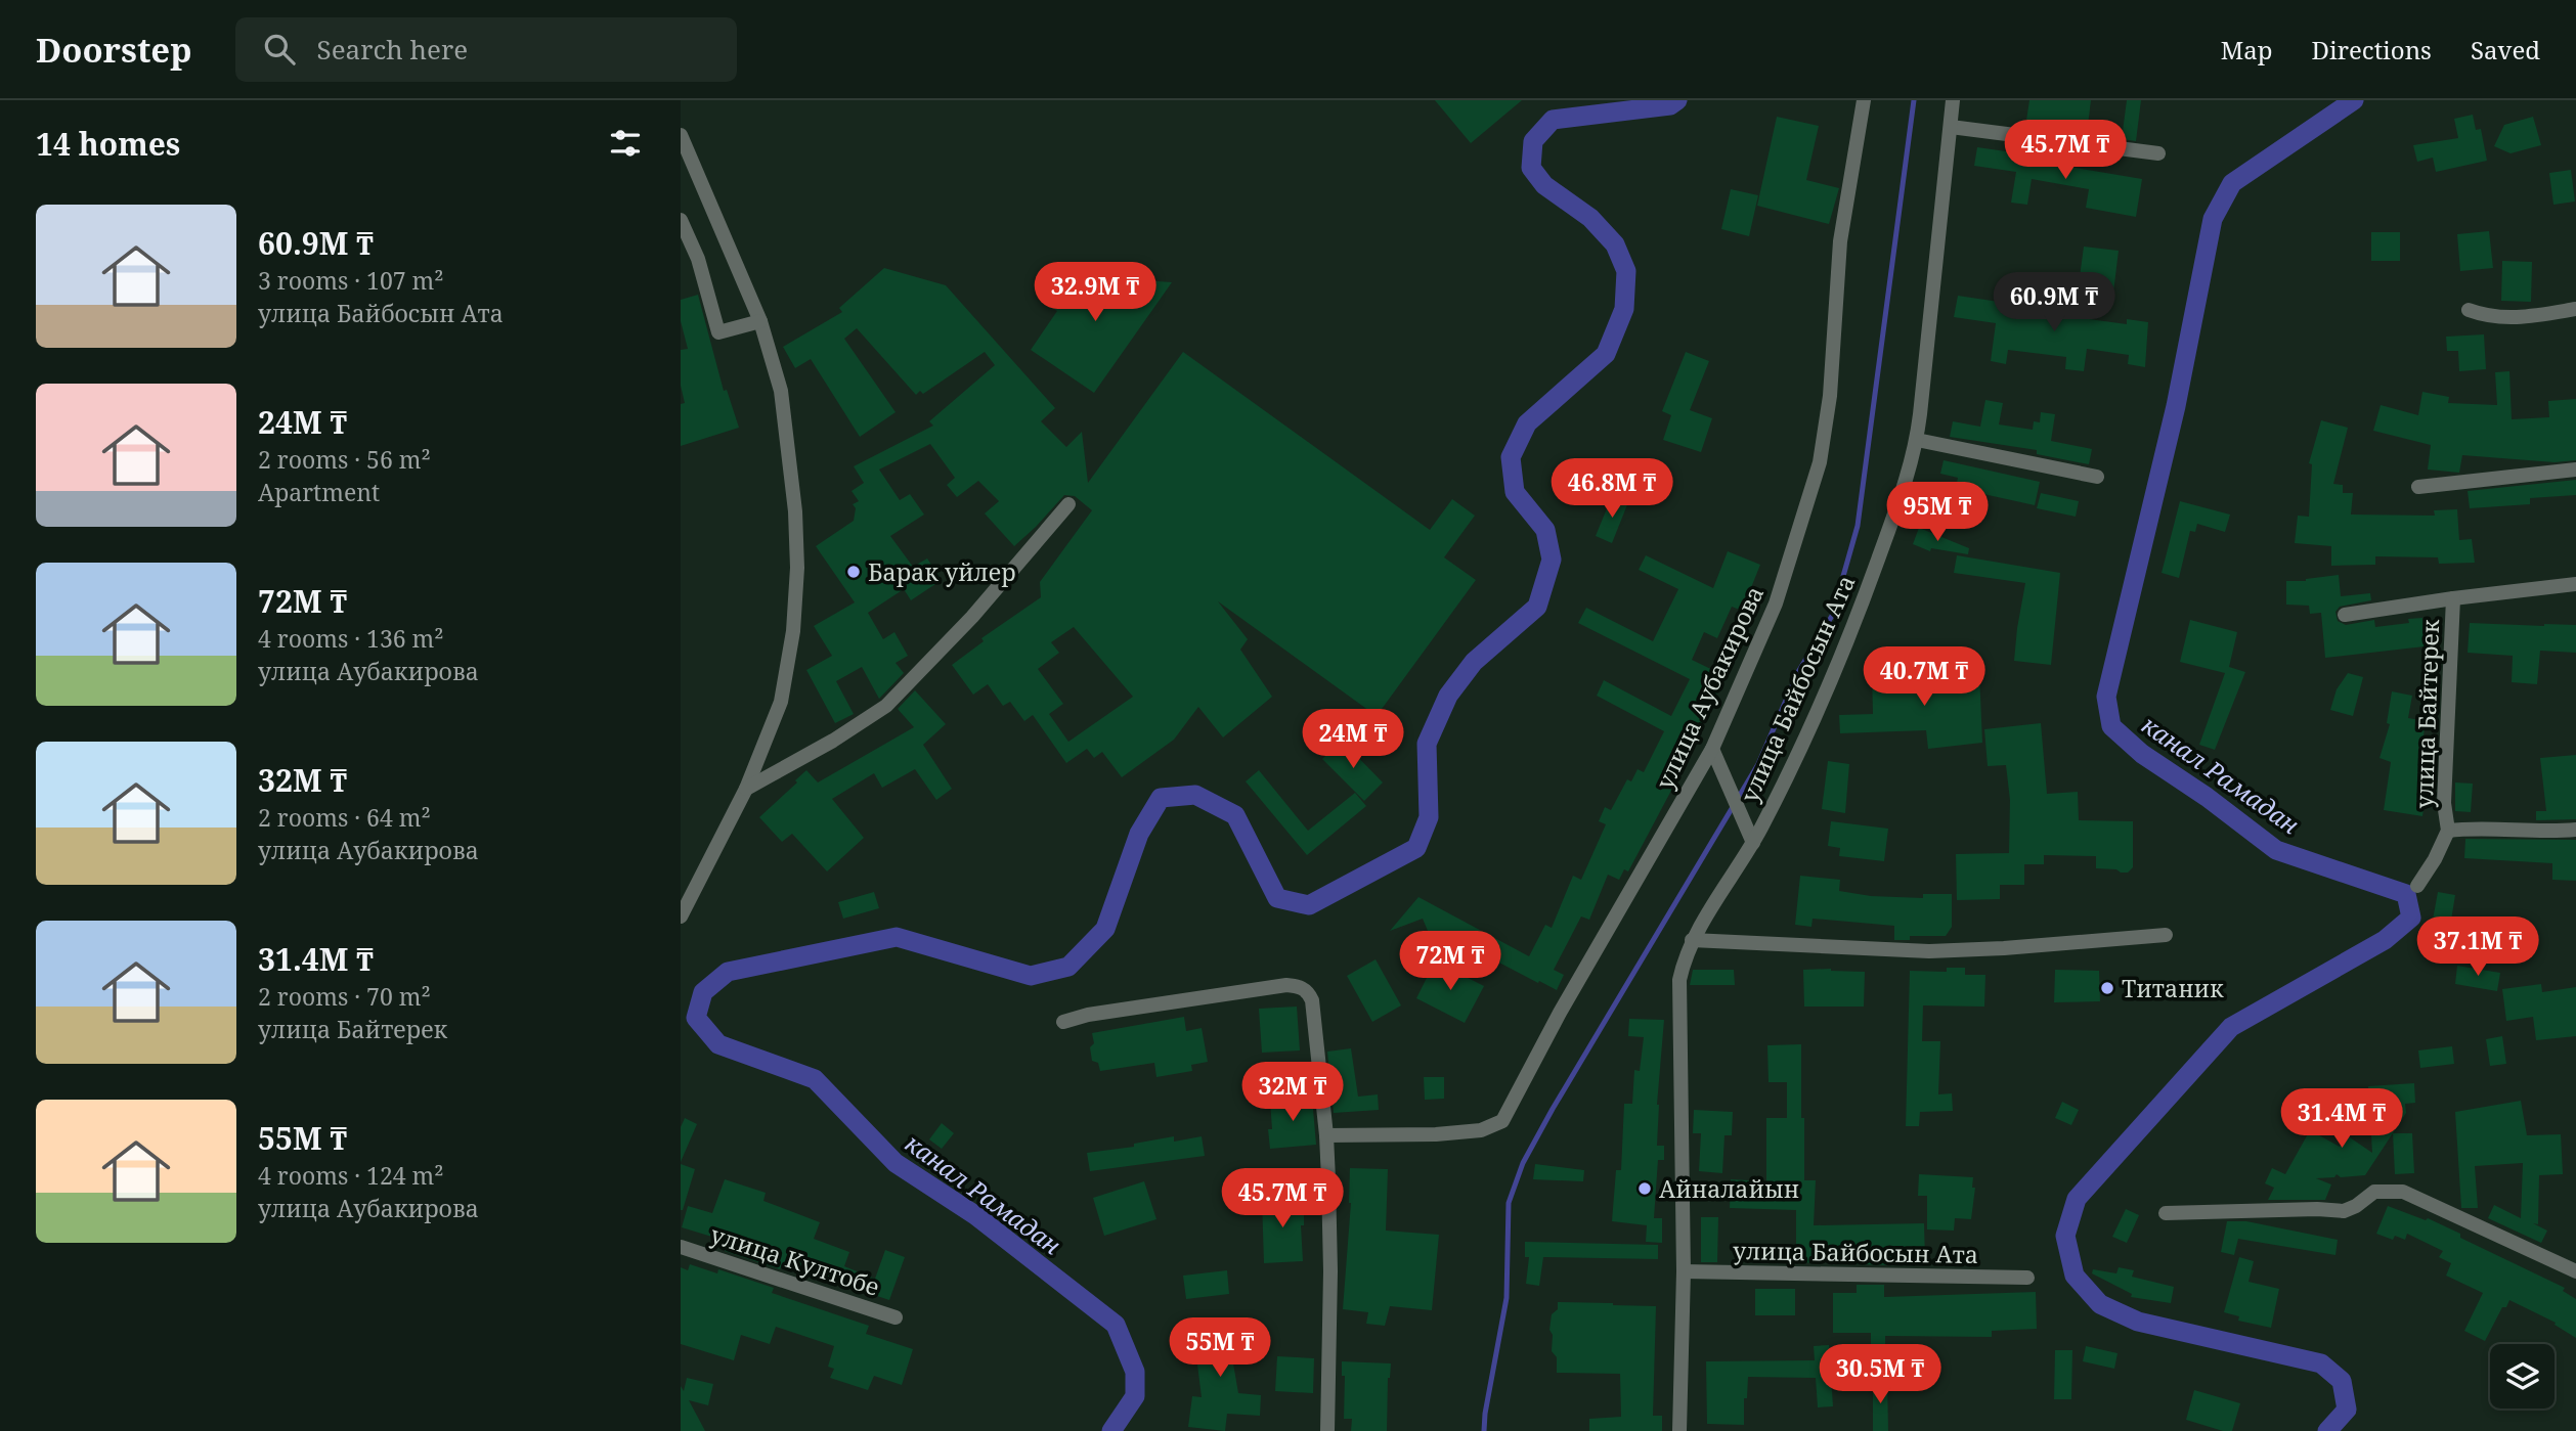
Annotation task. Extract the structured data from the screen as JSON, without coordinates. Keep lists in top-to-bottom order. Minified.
{"streets":{"street":["улица Аубакирова","улица Байбосын Ата","улица Байтерек","улица Култобе"]},"water":["канал Рамадан"],"places":["Барак уйлер","Титаник","Айналайын"],"page":{"header":"Doorstep","search":"Search here","nav":["Map","Directions","Saved"],"heading":"14 homes","price":["45.7M ₸","32.9M ₸","60.9M ₸","46.8M ₸","95M ₸","40.7M ₸","24M ₸","37.1M ₸","72M ₸","32M ₸","31.4M ₸","45.7M ₸","55M ₸","30.5M ₸"],"list":[{"name":"60.9M ₸","note":"3 rooms · 107 m² · улица Байбосын Ата"},{"name":"24M ₸","note":"2 rooms · 56 m² · Apartment"},{"name":"72M ₸","note":"4 rooms · 136 m² · улица Аубакирова"},{"name":"32M ₸","note":"2 rooms · 64 m² · улица Аубакирова"},{"name":"31.4M ₸","note":"2 rooms · 70 m² · улица Байтерек"},{"name":"55M ₸","note":"4 rooms · 124 m² · улица Аубакирова"}]}}
